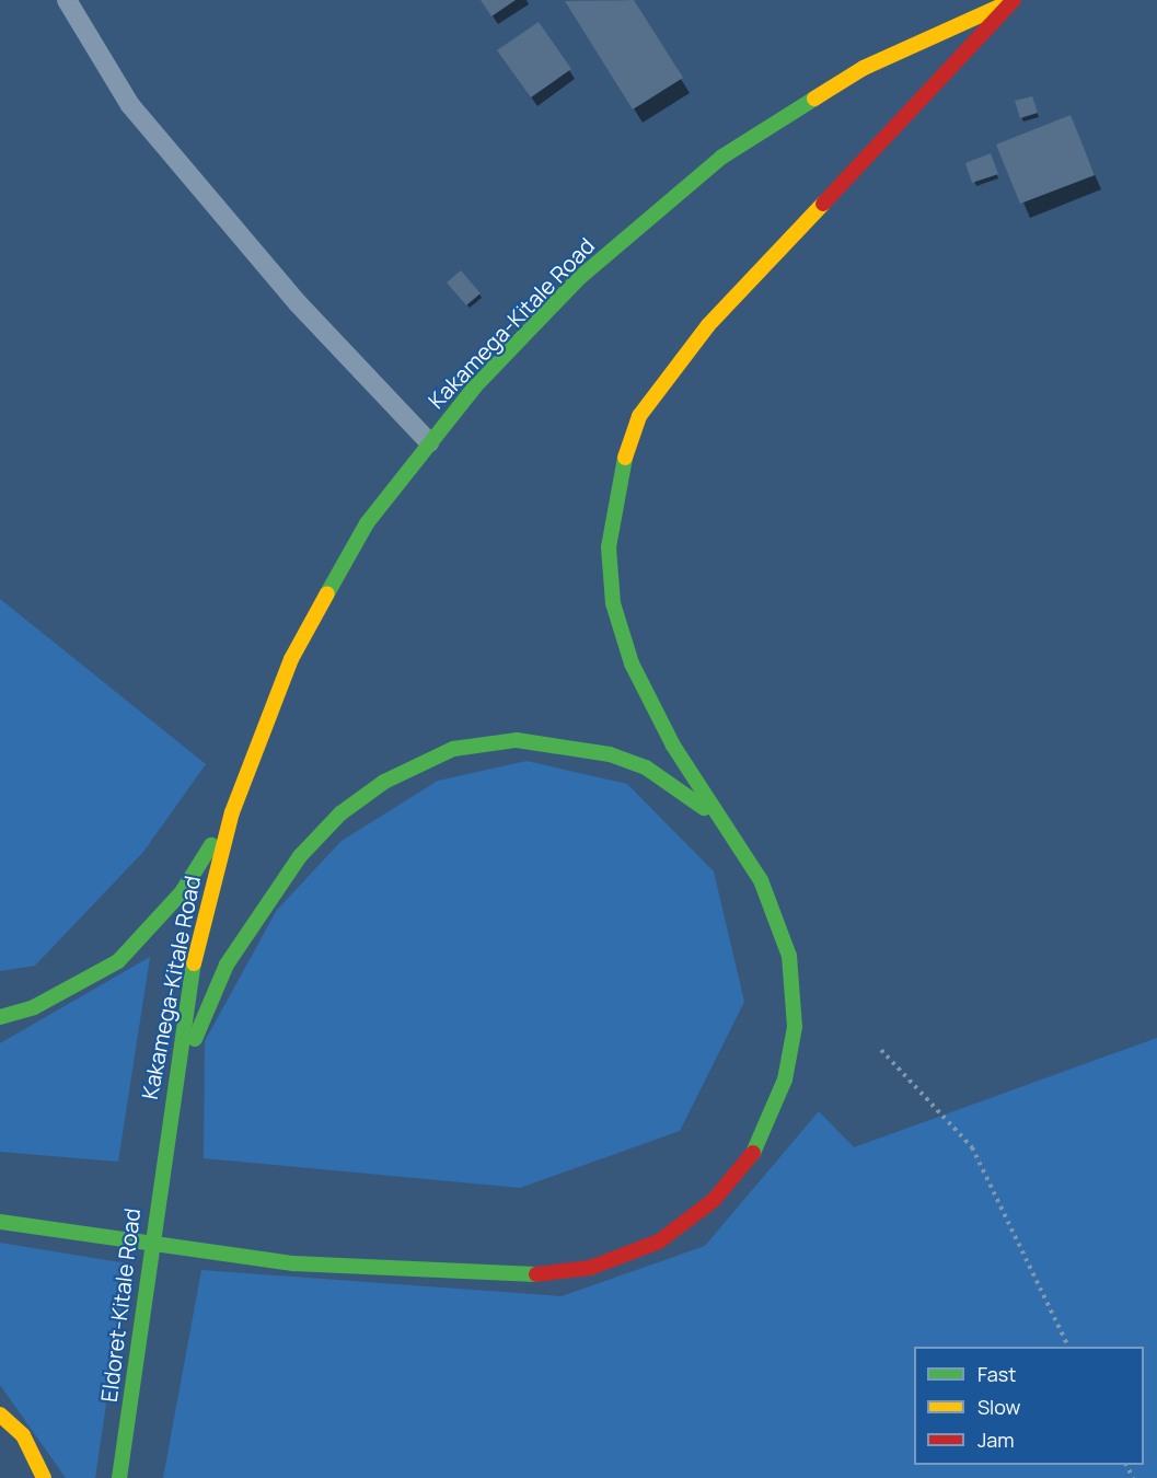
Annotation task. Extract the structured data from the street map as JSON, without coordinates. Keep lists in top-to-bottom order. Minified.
{"streets":{"highway":["Kakamega-Kitale Road","Eldoret-Kitale Road"]},"crossings":[["Kakamega-Kitale Road","Eldoret-Kitale Road"]],"legend":["Fast","Slow","Jam"]}
